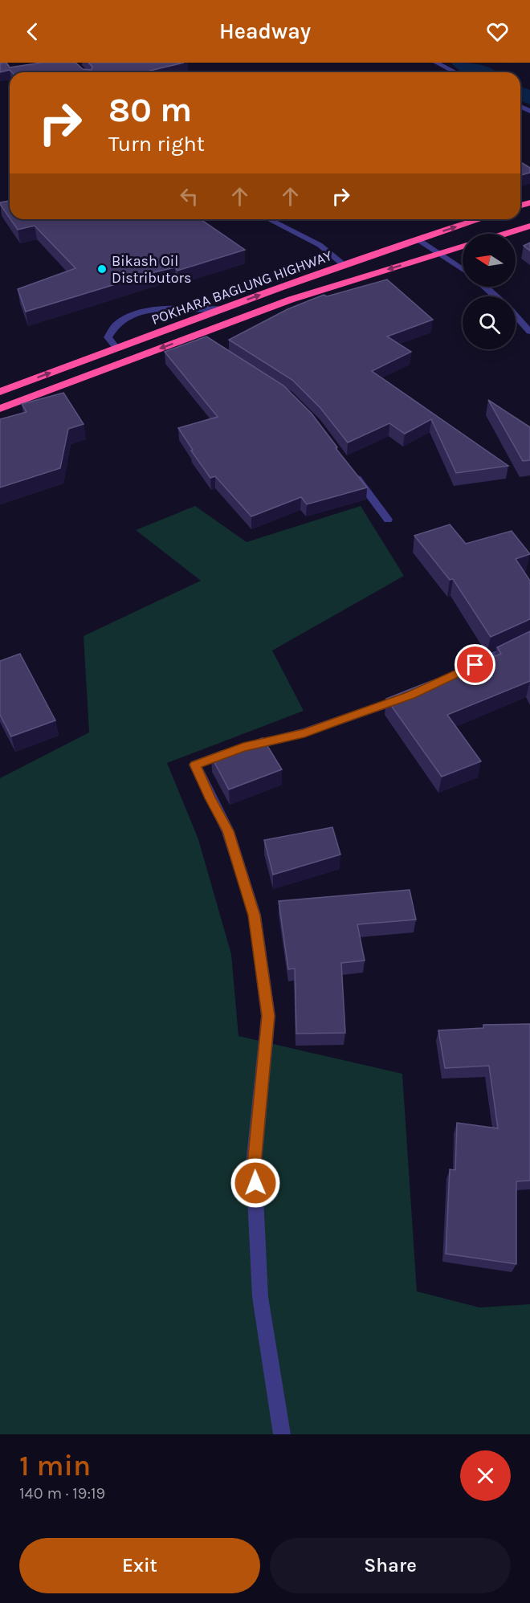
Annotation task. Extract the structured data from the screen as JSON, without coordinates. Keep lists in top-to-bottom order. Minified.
{"streets":{"highway":["POKHARA BAGLUNG HIGHWAY"]},"places":["Bikash Oil Distributors"],"north":"left","page":{"header":"Headway","turn":["80 m","Turn right"],"heading":["1 min","140 m · 19:19"],"buttons":["Exit","Share"]}}
